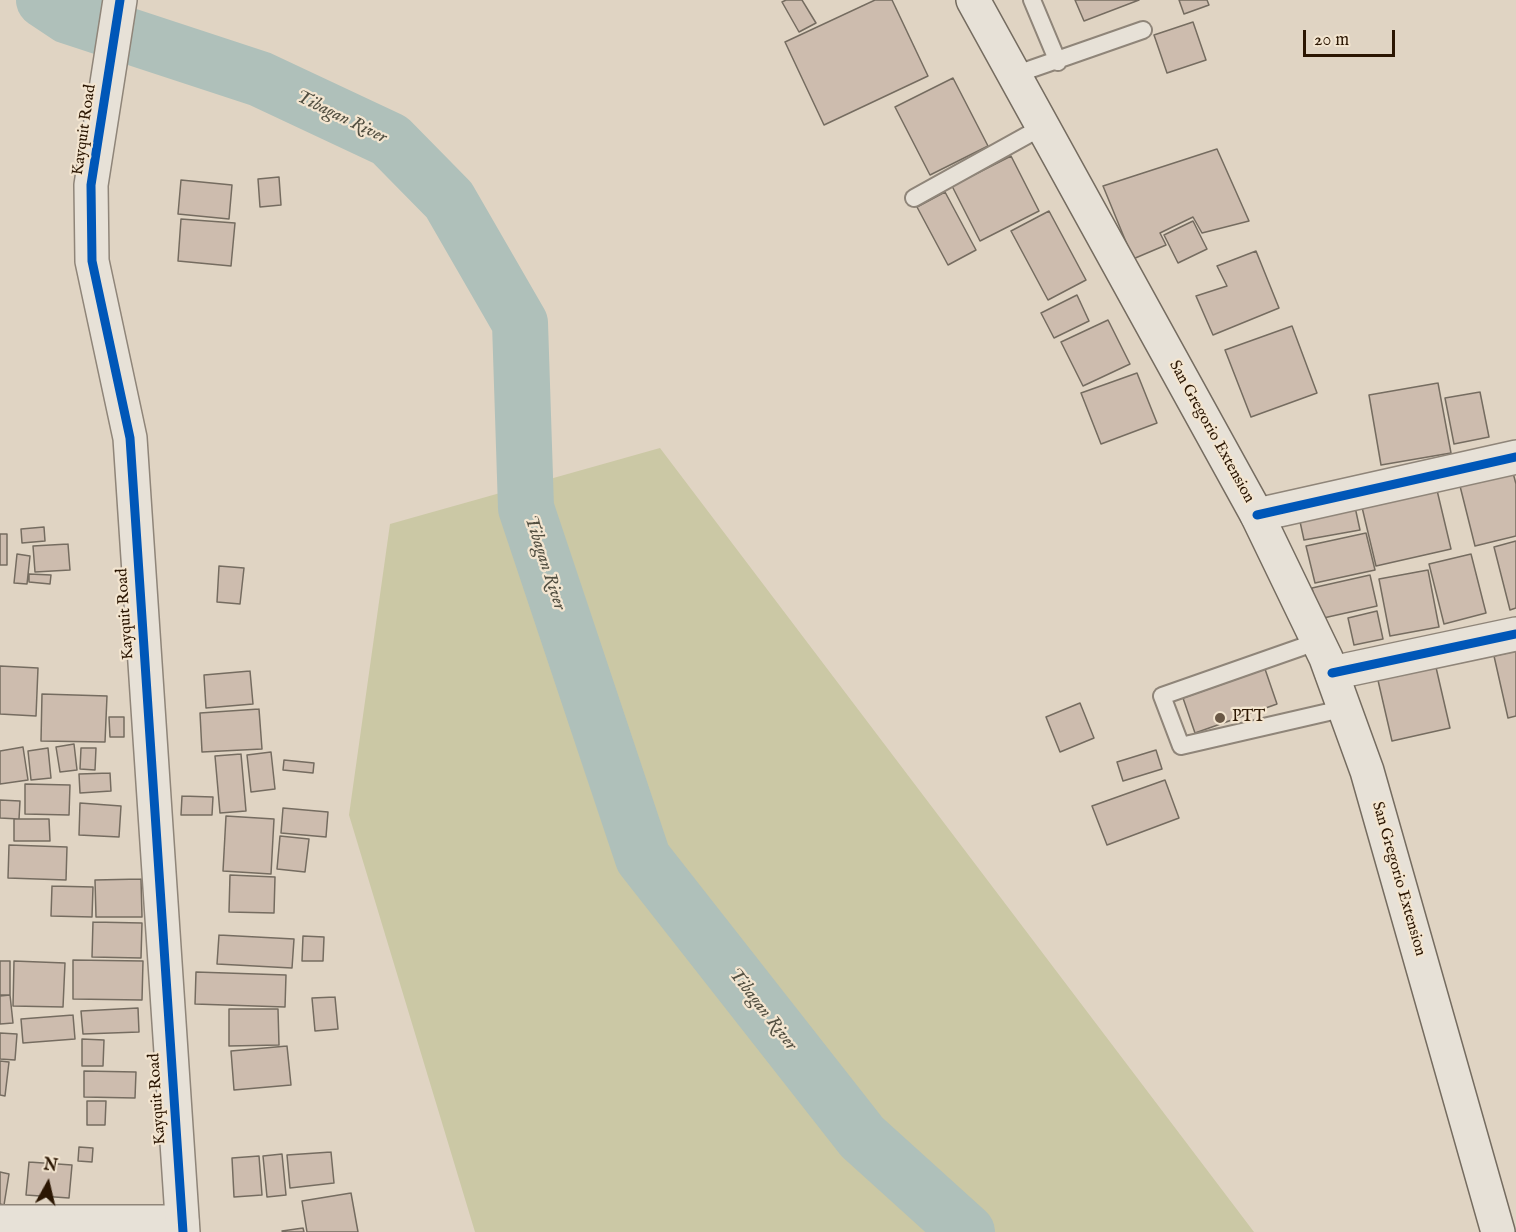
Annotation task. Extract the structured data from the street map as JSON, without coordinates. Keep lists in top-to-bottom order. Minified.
{"streets":{"street":["Kayquit Road","San Gregorio Extension"]},"water":["Tibagan River"],"places":["PTT"],"scale_bar":"20 m","north":"top"}
